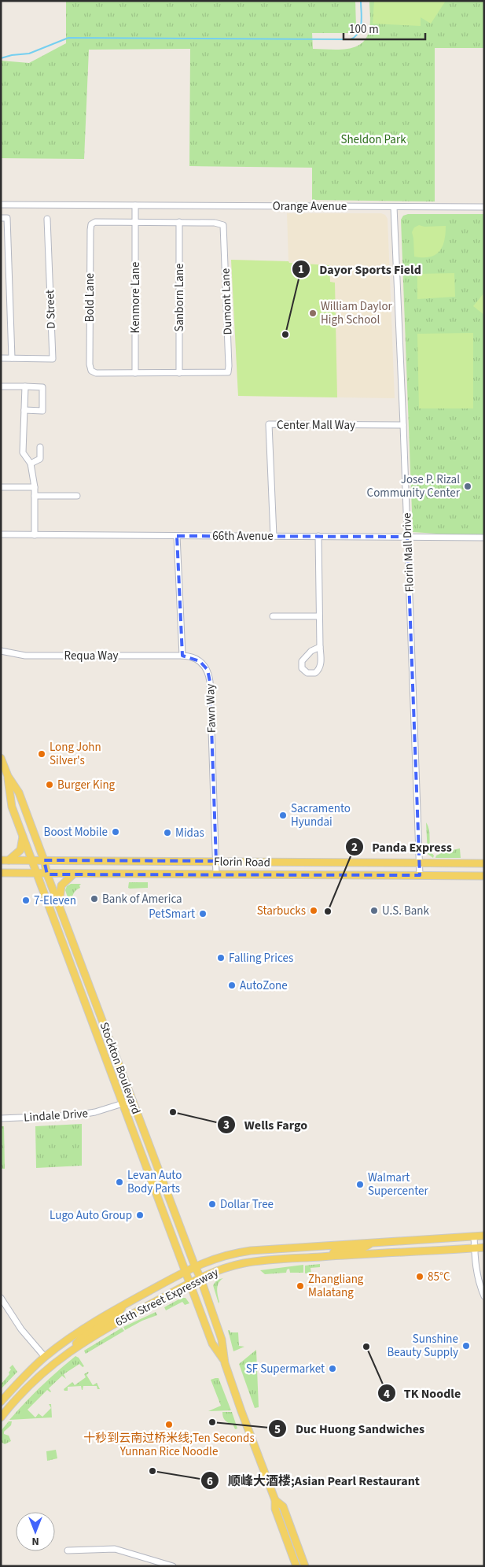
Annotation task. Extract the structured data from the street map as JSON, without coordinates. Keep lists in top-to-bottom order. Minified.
{"streets":{"main road":["Florin Road","Stockton Boulevard","65th Street Expressway"],"street":["Orange Avenue","Bold Lane","Kenmore Lane","Sanborn Lane","Dumont Lane","D Street","Center Mall Way","66th Avenue","Florin Mall Drive","Requa Way","Fawn Way","Lindale Drive"]},"crossings":[["Orange Avenue","Florin Mall Drive"],["Bold Lane","Kenmore Lane"],["Bold Lane","Dumont Lane"],["Kenmore Lane","Dumont Lane"],["Sanborn Lane","Dumont Lane"],["Center Mall Way","66th Avenue"],["Center Mall Way","Florin Mall Drive"],["66th Avenue","Florin Mall Drive"],["Florin Mall Drive","Florin Road"],["Requa Way","Fawn Way"],["Fawn Way","Florin Road"],["Florin Road","Stockton Boulevard"],["Stockton Boulevard","Lindale Drive"],["Stockton Boulevard","65th Street Expressway"]],"parks":["Sheldon Park"],"places":["William Daylor High School","Dayor Sports Field","Jose P. Rizal Community Center","Long John Silver's","Burger King","Sacramento Hyundai","Boost Mobile","Midas","Bank of America","7-Eleven","Starbucks","U.S. Bank","Panda Express","PetSmart","Falling Prices","AutoZone","Wells Fargo","Levan Auto Body Parts","Walmart Supercenter","Dollar Tree","Lugo Auto Group","85°C","Zhangliang Malatang","Sunshine Beauty Supply","TK Noodle","SF Supermarket","Duc Huong Sandwiches","十秒到云南过桥米线;Ten Seconds Yunnan Rice Noodle","顺峰大酒楼;Asian Pearl Restaurant"],"scale_bar":"100 m","north":"bottom"}
